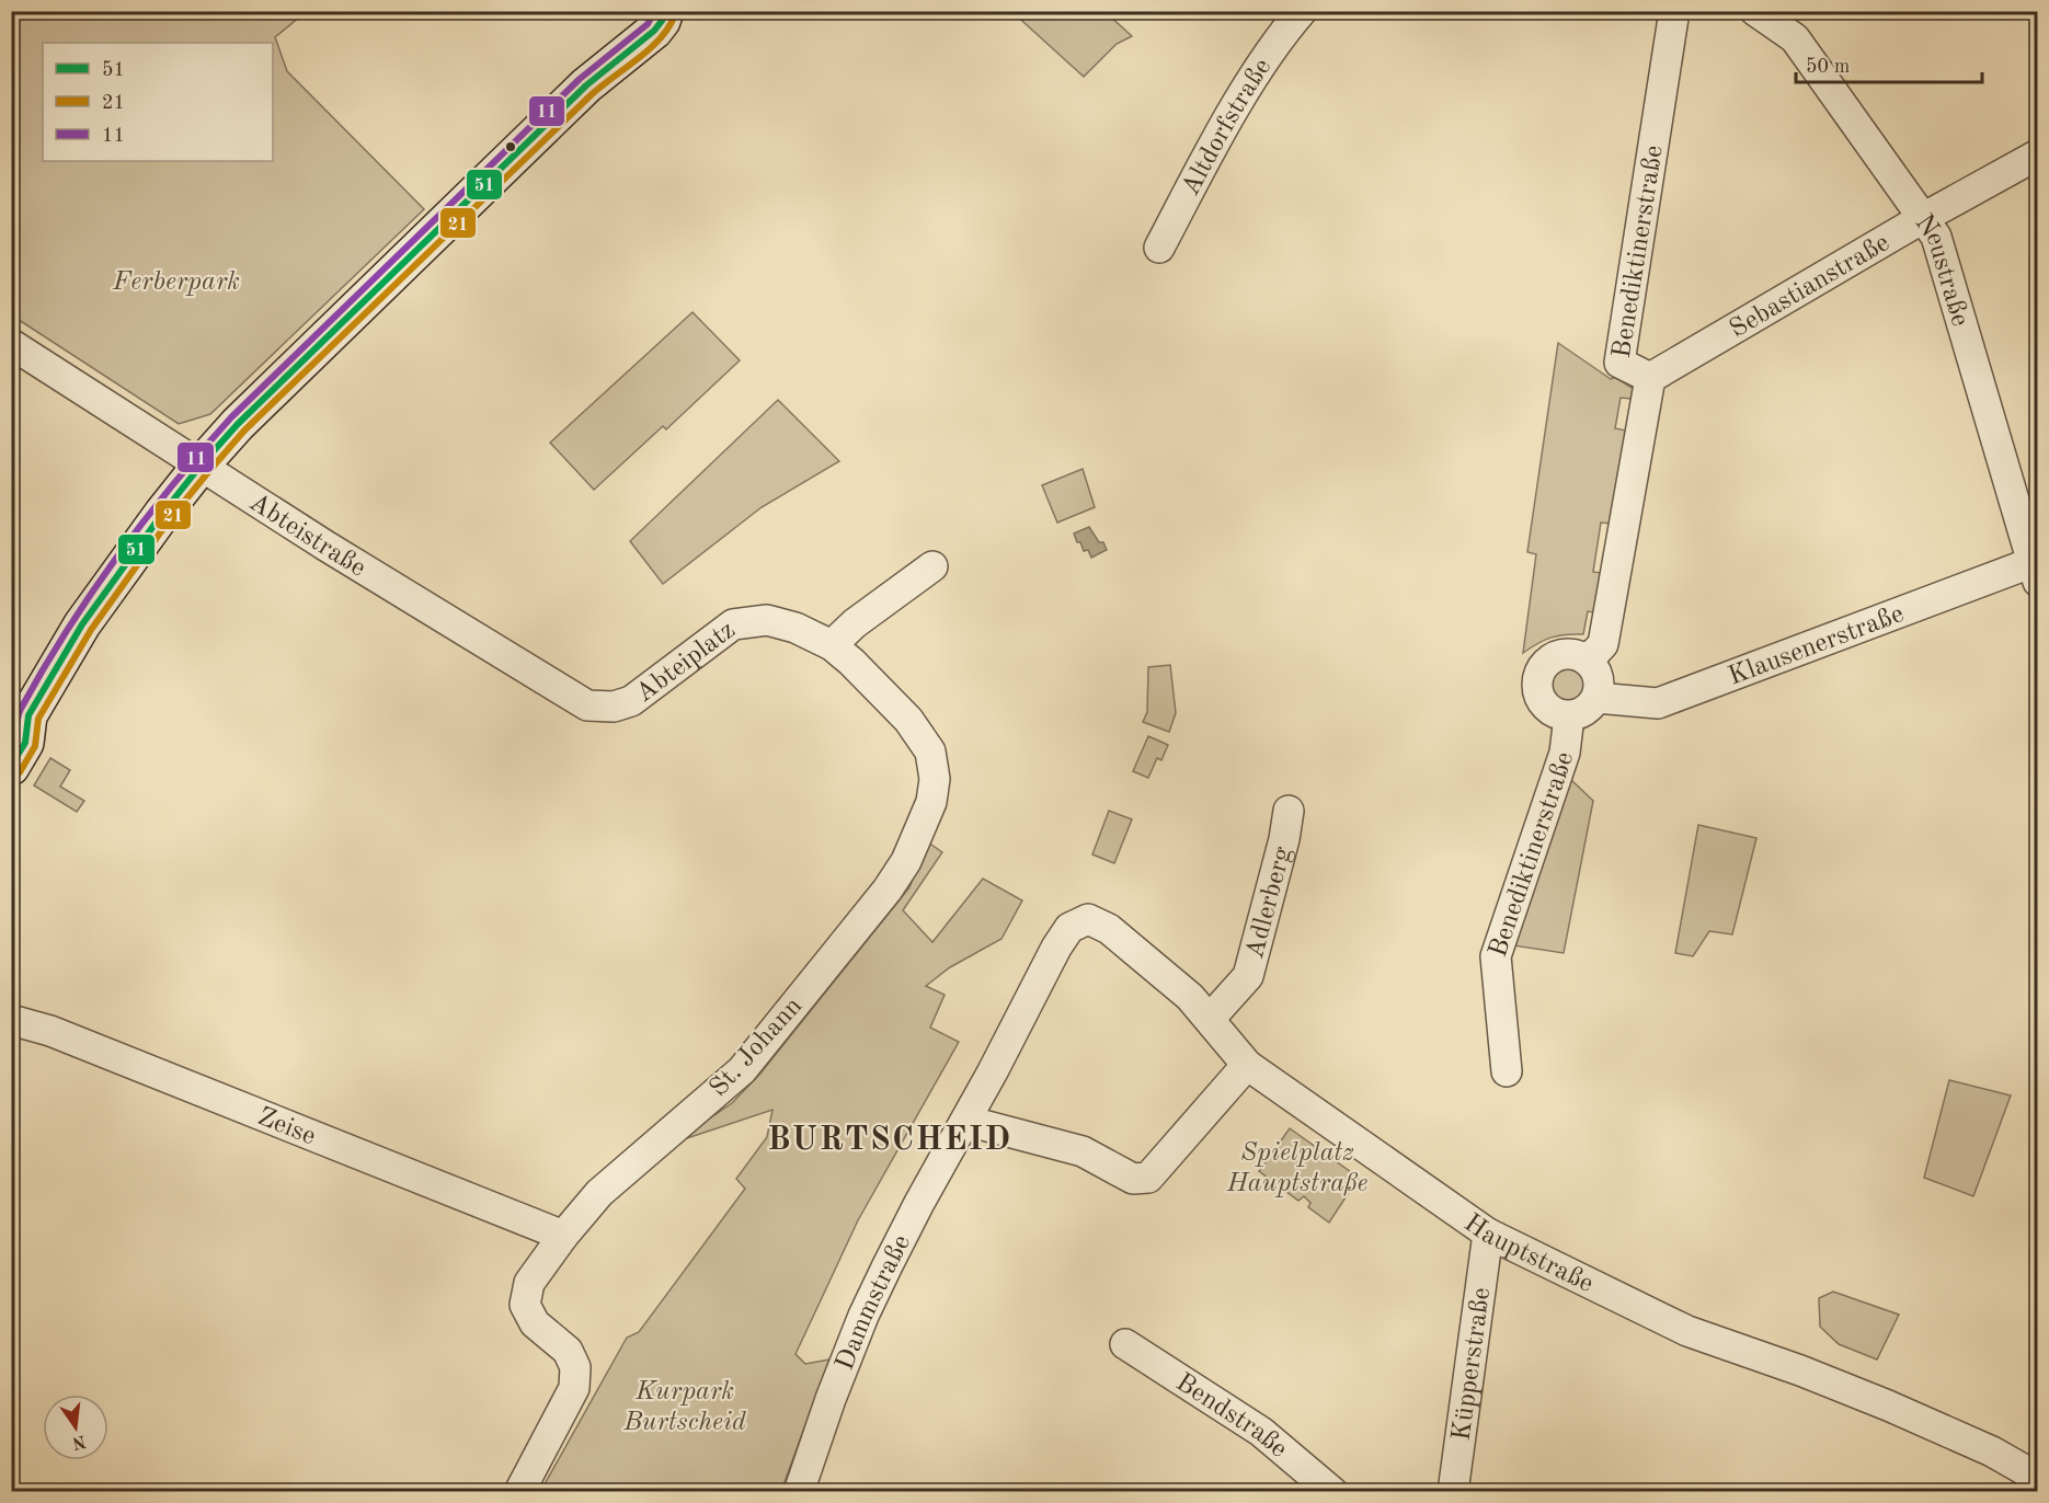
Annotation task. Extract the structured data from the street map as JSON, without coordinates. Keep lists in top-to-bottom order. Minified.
{"streets":{"street":["Altdorfstraße","Benediktinerstraße","Neustraße","Sebastianstraße","Abteistraße","Klausenerstraße","Abteiplatz","Adlerberg","St. Johann","Zeise","Hauptstraße","Dammstraße","Küpperstraße","Bendstraße"]},"crossings":[["Benediktinerstraße","Sebastianstraße"],["Benediktinerstraße","Klausenerstraße"],["Neustraße","Sebastianstraße"],["Neustraße","Klausenerstraße"],["Abteistraße","Abteiplatz"],["Abteiplatz","St. Johann"],["Adlerberg","Hauptstraße"],["St. Johann","Zeise"],["Hauptstraße","Dammstraße"],["Hauptstraße","Küpperstraße"]],"districts":["BURTSCHEID"],"parks":["Ferberpark","Spielplatz Hauptstraße","Kurpark Burtscheid"],"lines":["transit line 51","transit line 11","transit line 21"],"legend":["51","21","11"],"scale_bar":"50 m","north":"bottom"}
